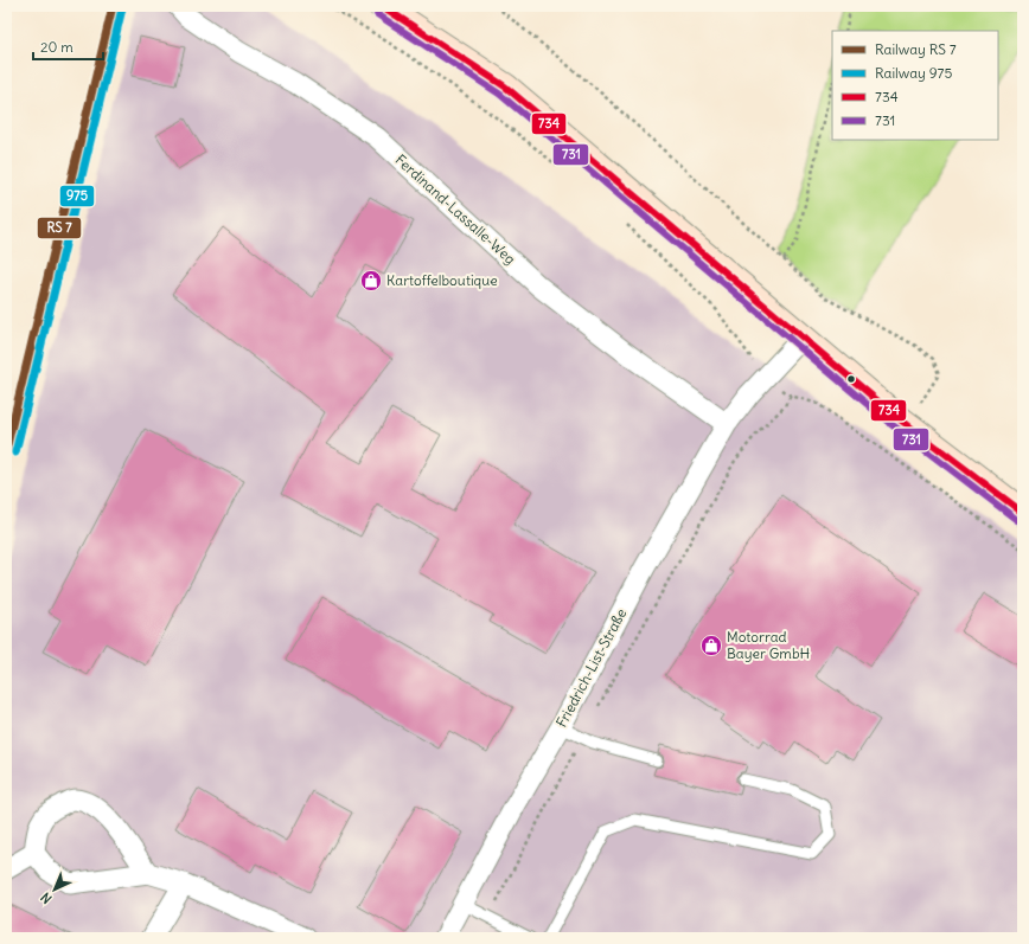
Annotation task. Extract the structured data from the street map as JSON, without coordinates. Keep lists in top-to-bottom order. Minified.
{"streets":{"street":["Ferdinand-Lassalle-Weg","Friedrich-List-Straße"]},"crossings":[["Ferdinand-Lassalle-Weg","Friedrich-List-Straße"]],"places":{"shop":["Kartoffelboutique","Motorrad Bayer GmbH"]},"lines":["transit line 734","rail line 975","transit line 731"],"legend":["Railway RS 7","Railway 975","734","731"],"scale_bar":"20 m","north":"bottom left"}
